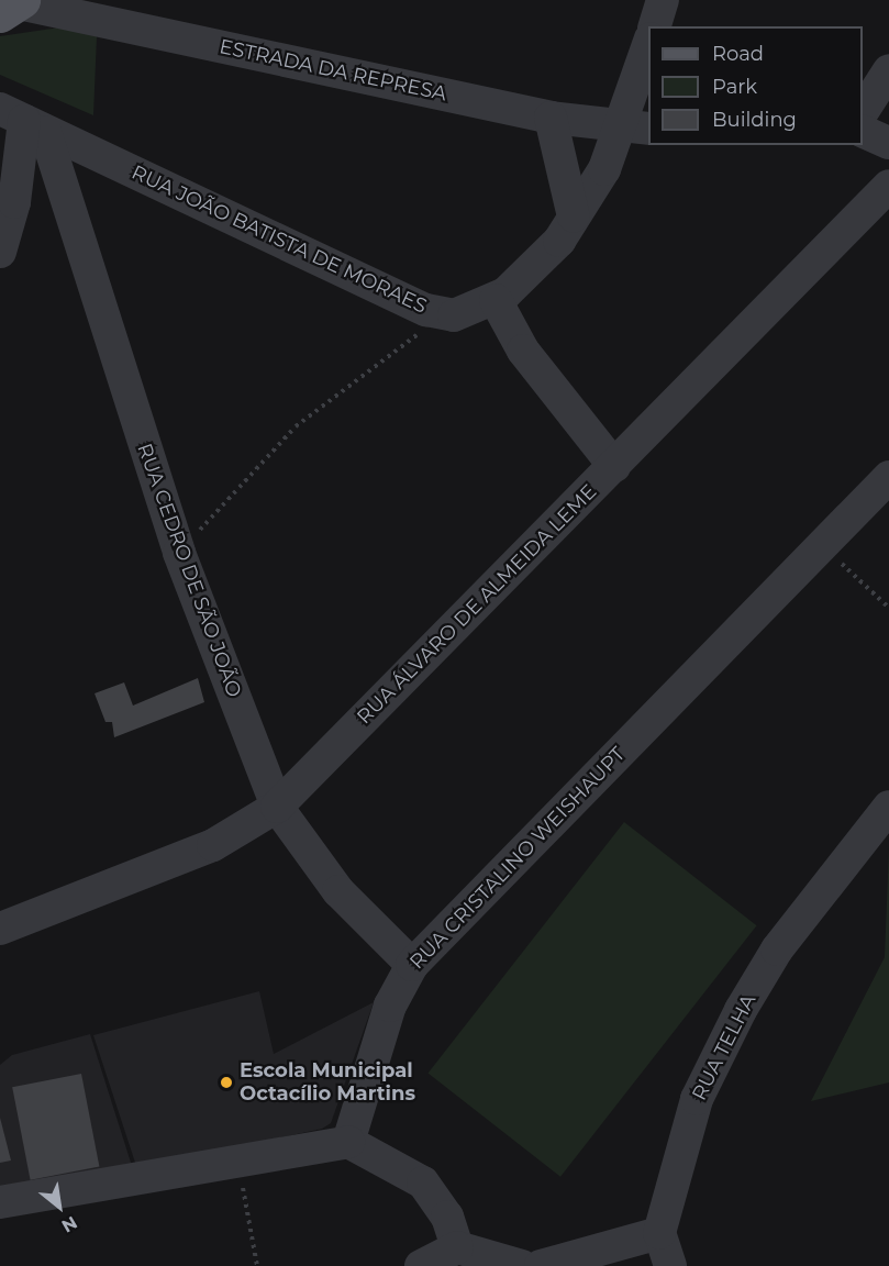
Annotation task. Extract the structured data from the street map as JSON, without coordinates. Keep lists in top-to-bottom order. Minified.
{"streets":{"street":["ESTRADA DA REPRESA","RUA JOÃO BATISTA DE MORAES","RUA CEDRO DE SÃO JOÃO","RUA ÁLVARO DE ALMEIDA LEME","RUA CRISTALINO WEISHAUPT","RUA TELHA"]},"crossings":[["ESTRADA DA REPRESA","RUA JOÃO BATISTA DE MORAES"],["RUA JOÃO BATISTA DE MORAES","RUA CEDRO DE SÃO JOÃO"],["RUA CEDRO DE SÃO JOÃO","RUA ÁLVARO DE ALMEIDA LEME"],["RUA CEDRO DE SÃO JOÃO","RUA CRISTALINO WEISHAUPT"]],"places":["Escola Municipal Octacílio Martins"],"legend":["Road","Park","Building"],"north":"bottom right"}
